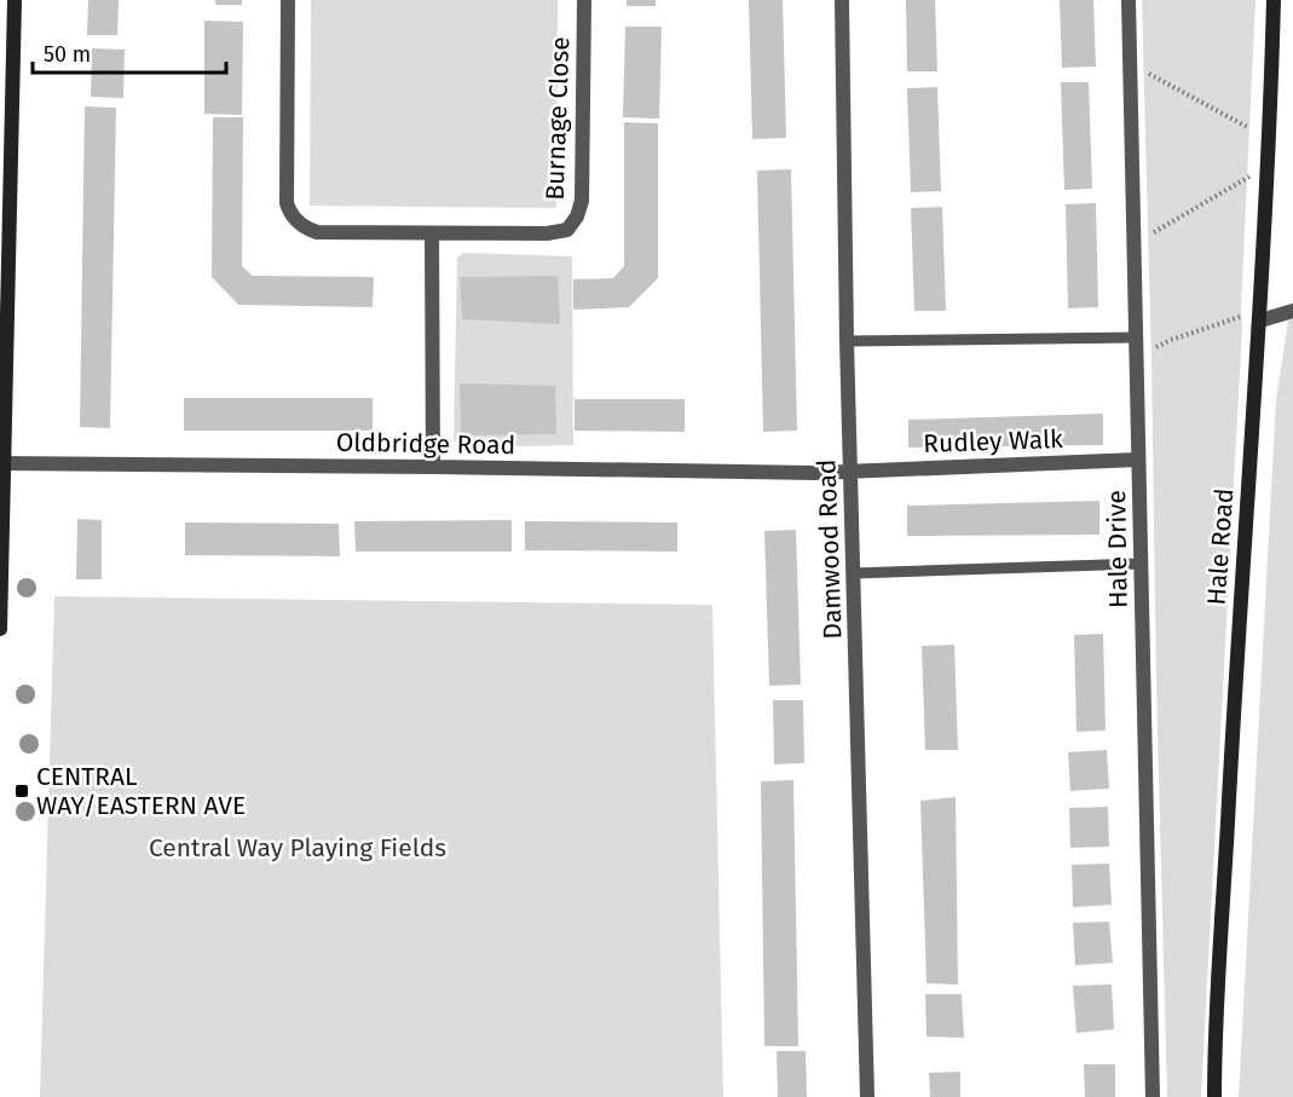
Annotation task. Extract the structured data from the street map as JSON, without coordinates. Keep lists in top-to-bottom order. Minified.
{"streets":{"street":["Burnage Close","Rudley Walk","Oldbridge Road","Hale Road","Damwood Road","Hale Drive"]},"crossings":[["Rudley Walk","Oldbridge Road"],["Rudley Walk","Damwood Road"],["Rudley Walk","Hale Drive"],["Oldbridge Road","Damwood Road"]],"parks":["Central Way Playing Fields"],"places":{"transit":["CENTRAL WAY/EASTERN AVE"]},"scale_bar":"50 m"}
